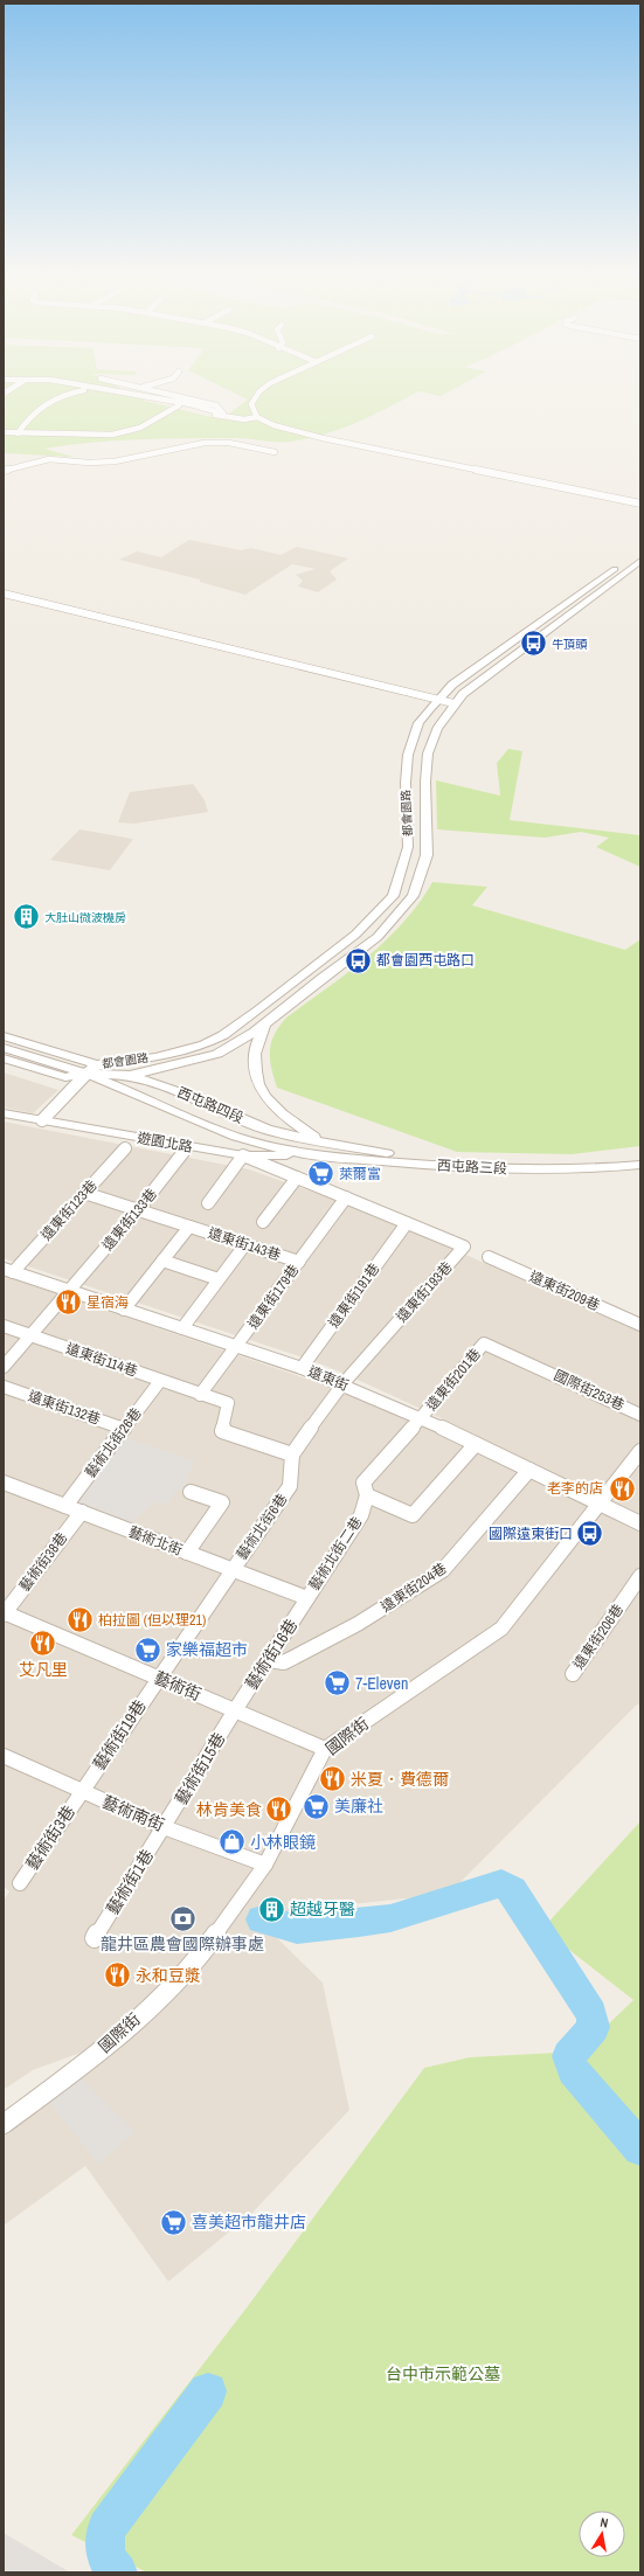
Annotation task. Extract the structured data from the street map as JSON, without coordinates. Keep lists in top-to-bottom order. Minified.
{"streets":{"street":["都會園路","西屯路四段","遊園北路","西屯路三段","遠東街123巷","遠東街133巷","遠東街143巷","遠東街209巷","遠東街193巷","遠東街191巷","遠東街179巷","遠東街114巷","遠東街","遠東街201巷","國際街253巷","遠東街132巷","藝術北街26巷","藝術北街6巷","藝術北街","藝術北街二巷","藝術街38巷","遠東街204巷","遠東街206巷","藝術街16巷","藝術街","藝術街19巷","國際街","藝術街15巷","藝術南街","藝術街3巷","藝術街1巷"]},"crossings":[["都會園路","西屯路四段"],["西屯路四段","遊園北路"],["西屯路四段","西屯路三段"],["遊園北路","西屯路三段"],["遊園北路","遠東街133巷"],["遠東街123巷","遠東街143巷"],["遠東街123巷","遠東街"],["遠東街133巷","遠東街143巷"],["遠東街133巷","遠東街"],["遠東街143巷","遠東街179巷"],["遠東街143巷","遠東街"],["遠東街193巷","遠東街191巷"],["遠東街193巷","遠東街"],["遠東街191巷","遠東街"],["遠東街179巷","遠東街114巷"],["遠東街179巷","遠東街"],["遠東街114巷","藝術北街26巷"],["遠東街114巷","藝術北街6巷"],["遠東街","遠東街201巷"],["遠東街","遠東街204巷"],["遠東街","國際街"],["遠東街201巷","國際街253巷"],["遠東街132巷","藝術北街26巷"],["藝術北街26巷","藝術北街"],["藝術北街6巷","藝術北街"],["藝術北街6巷","藝術街"],["藝術北街6巷","藝術街19巷"],["藝術北街","藝術北街二巷"],["藝術北街","藝術街38巷"],["藝術北街","藝術街16巷"],["藝術北街二巷","藝術街16巷"],["藝術街38巷","藝術街"],["遠東街204巷","藝術街16巷"],["藝術街16巷","藝術街"],["藝術街16巷","藝術街15巷"],["藝術街","藝術街19巷"],["藝術街","國際街"],["藝術街","藝術街15巷"],["藝術街19巷","藝術南街"],["藝術街19巷","藝術街3巷"],["國際街","藝術南街"],["藝術街15巷","藝術南街"],["藝術街15巷","藝術街1巷"],["藝術南街","藝術街3巷"],["藝術南街","藝術街1巷"]],"parks":["台中市示範公墓"],"places":{"bus stop":["牛頂頭","都會園西屯路口","國際遠東街口"],"building":["大肚山微波機房","超越牙醫"],"supermarket":["萊爾富","家樂福超市","7-Eleven","美廉社","喜美超市龍井店"],"restaurant":["星宿海","老李的店","柏拉圖 (但以理21)","艾凡里","米夏．費德爾","林肯美食","永和豆漿"],"shop":["小林眼鏡"],"bank":["龍井區農會國際辦事處"]},"north":"top"}
